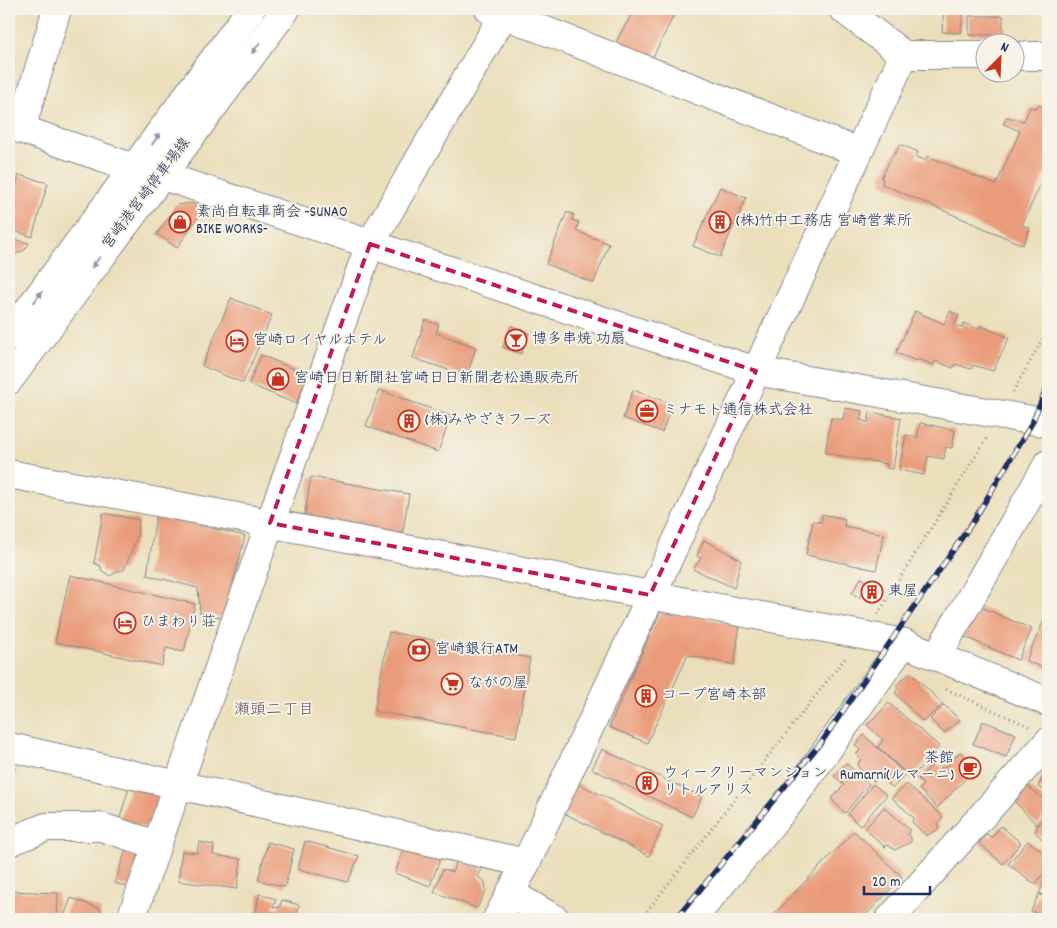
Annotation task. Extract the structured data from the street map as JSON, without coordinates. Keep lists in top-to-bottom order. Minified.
{"streets":{"street":["宮崎港宮崎停車場線"]},"districts":["瀬頭二丁目"],"places":{"shop":["素尚自転車商会 -SUNAO BIKE WORKS-","宮崎日日新聞社宮崎日日新聞老松通販売所"],"building":["(株)竹中工務店 宮崎営業所","(株)みやざきフーズ","東屋","コープ宮崎本部","ウィークリーマンション リトルアリス"],"bar":["博多串焼 功扇"],"hotel":["宮崎ロイヤルホテル","ひまわり荘"],"office":["ミナモト通信株式会社"],"bank":["宮崎銀行ATM"],"supermarket":["ながの屋"],"cafe":["茶館 Rumarni(ルマーニ)"]},"scale_bar":"20 m","north":"top right"}
